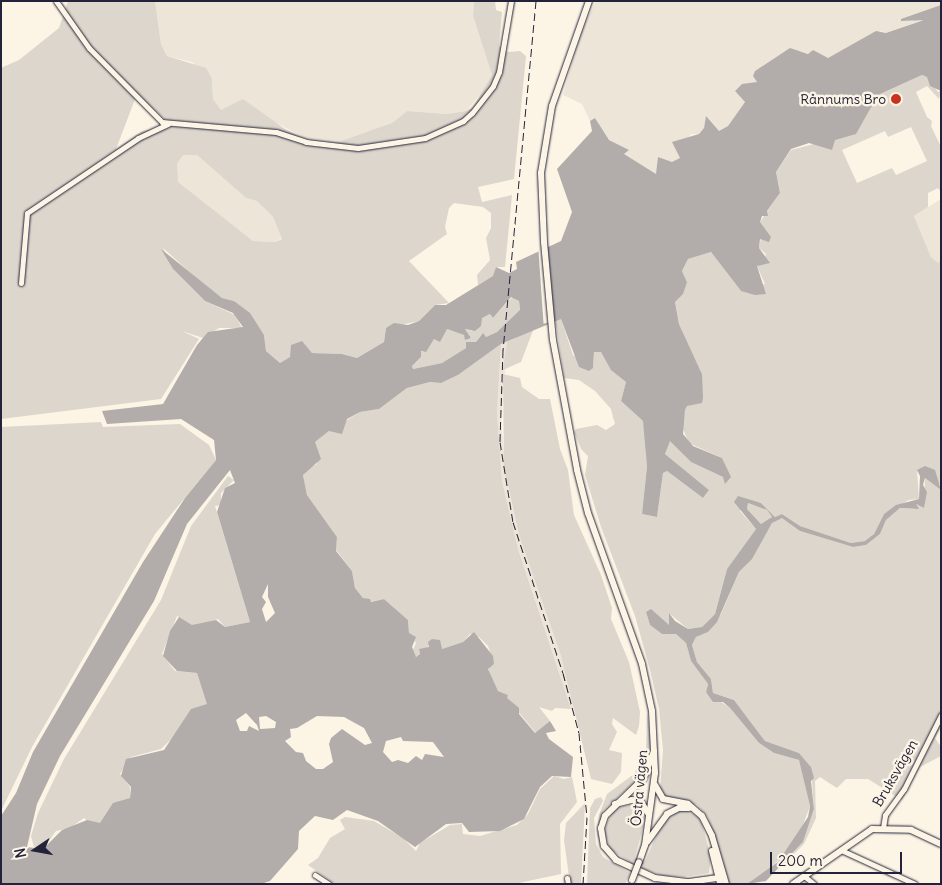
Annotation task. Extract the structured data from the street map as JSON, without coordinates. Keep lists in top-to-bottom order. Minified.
{"streets":{"street":["Bruksvägen","Östra vägen"]},"places":["Rånnums Bro"],"scale_bar":"200 m","north":"left"}
